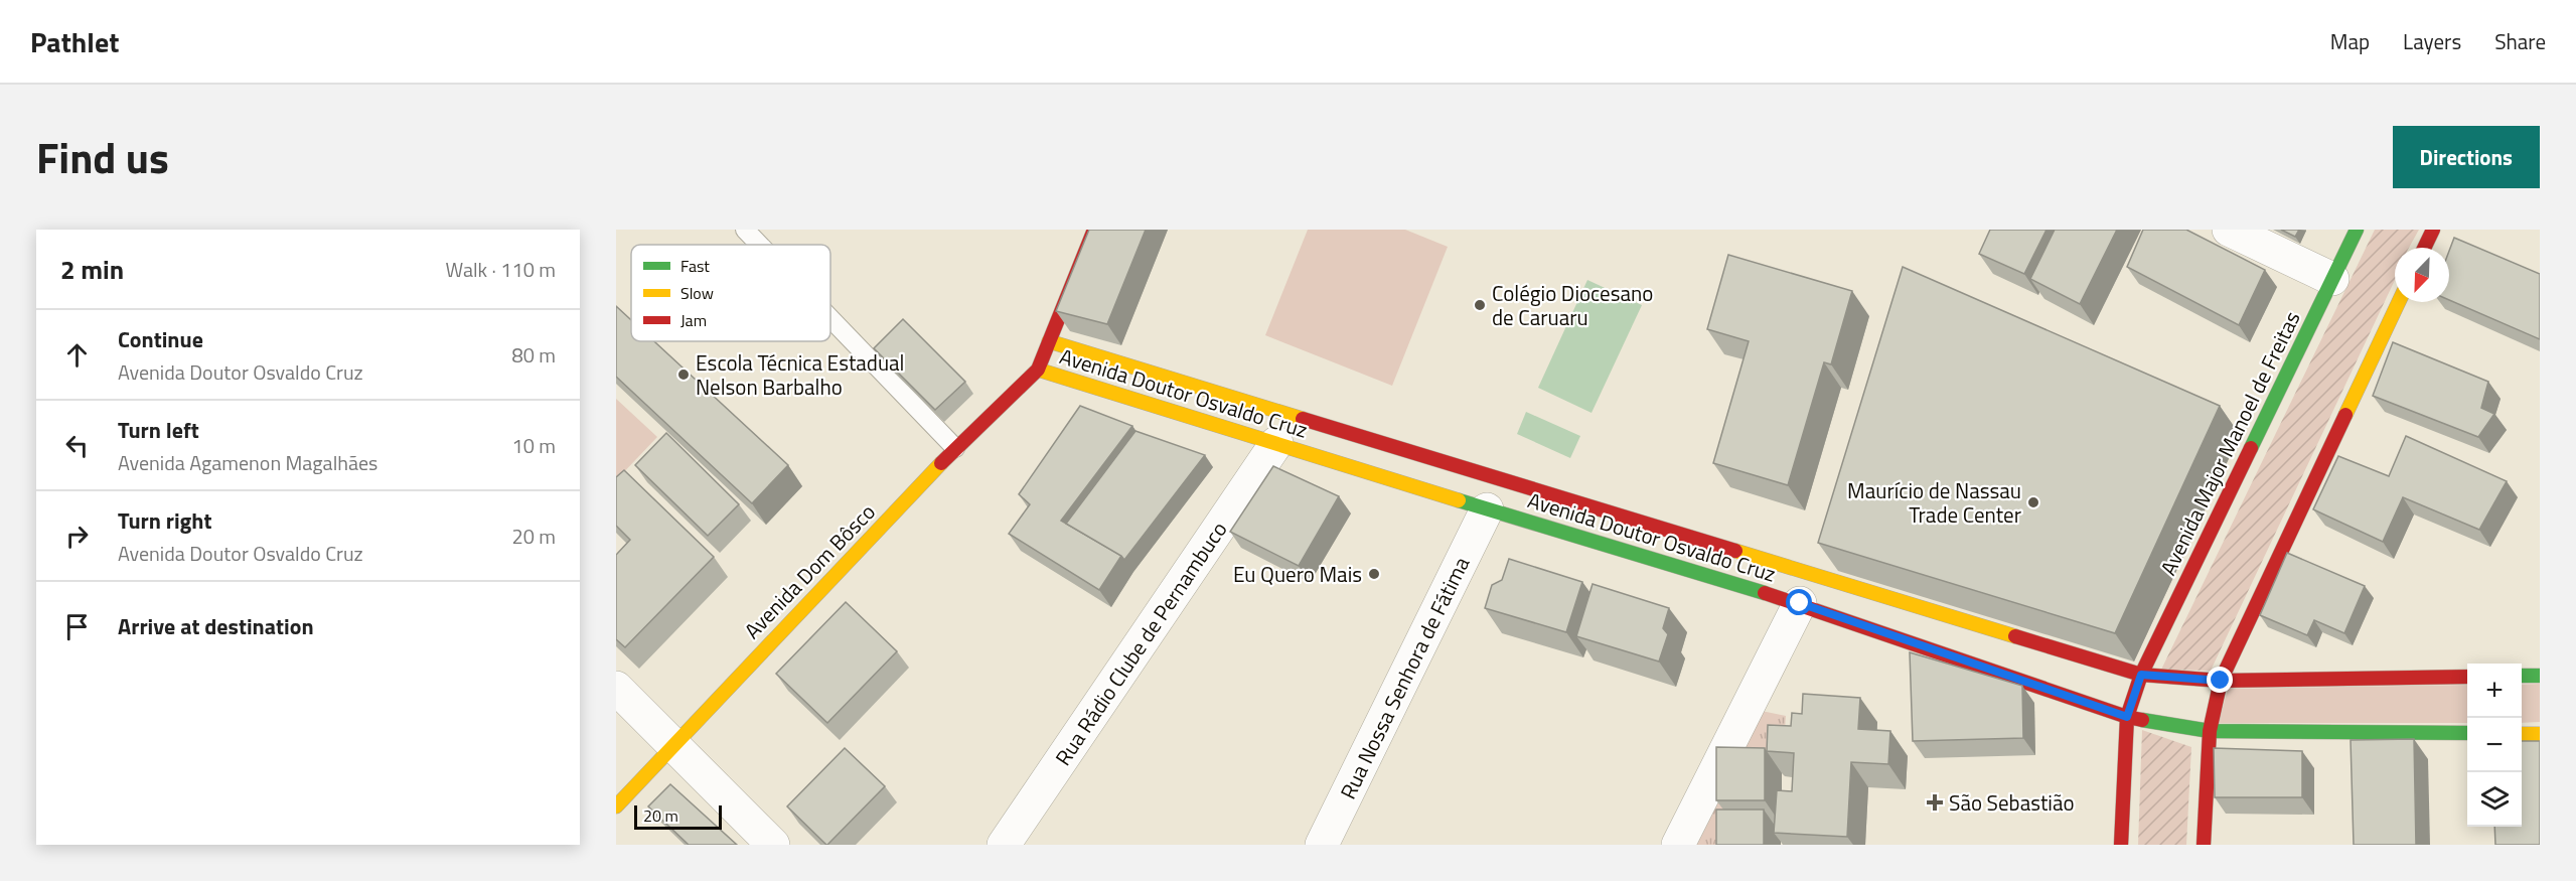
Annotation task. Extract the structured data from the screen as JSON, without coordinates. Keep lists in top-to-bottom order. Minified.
{"streets":{"street":["Avenida Doutor Osvaldo Cruz","Avenida Major Manoel de Freitas","Avenida Dom Bôsco","Rua Rádio Clube de Pernambuco","Rua Nossa Senhora de Fátima"]},"crossings":[["Avenida Doutor Osvaldo Cruz","Avenida Major Manoel de Freitas"],["Avenida Doutor Osvaldo Cruz","Avenida Dom Bôsco"],["Avenida Doutor Osvaldo Cruz","Rua Rádio Clube de Pernambuco"],["Avenida Doutor Osvaldo Cruz","Rua Nossa Senhora de Fátima"]],"places":{"other":["Colégio Diocesano de Caruaru","Escola Técnica Estadual Nelson Barbalho","Maurício de Nassau Trade Center","Eu Quero Mais"],"health":["São Sebastião"]},"legend":["Fast","Slow","Jam"],"scale_bar":"20 m","north":"bottom left","page":{"header":"Pathlet","nav":["Map","Layers","Share"],"title":"Find us","buttons":"Directions","heading":["2 min","Walk · 110 m"],"list":[["Continue","Avenida Doutor Osvaldo Cruz","80 m"],["Turn left","Avenida Agamenon Magalhães","10 m"],["Turn right","Avenida Doutor Osvaldo Cruz","20 m"],"Arrive at destination"],"map_buttons":["+","−"],"scale":"20 m"}}
